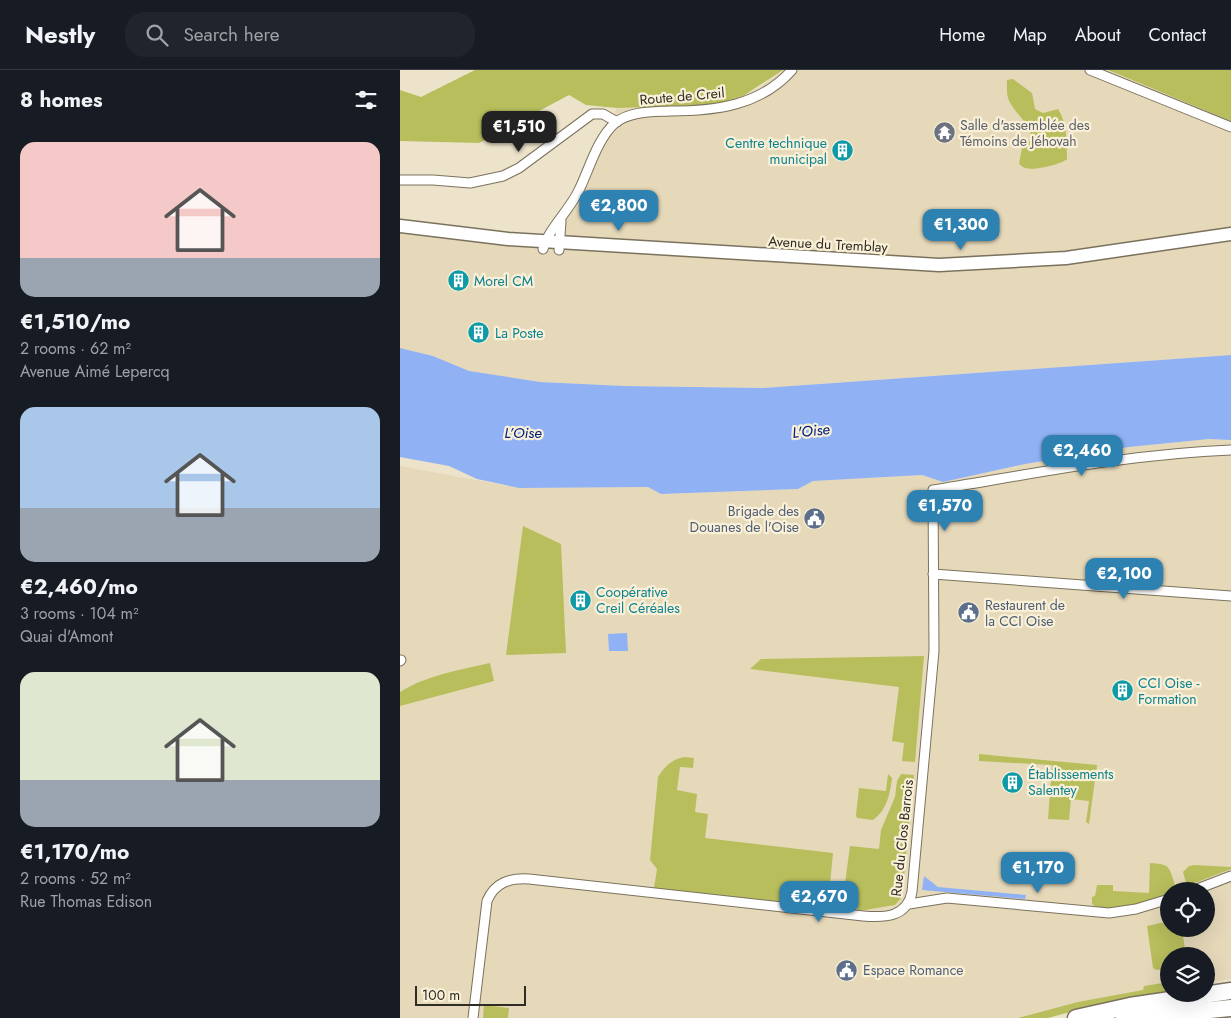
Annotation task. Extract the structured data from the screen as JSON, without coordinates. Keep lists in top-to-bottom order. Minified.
{"streets":{"main road":["Avenue du Tremblay"],"street":["Route de Creil","Rue du Clos Barrois"]},"water":["L'Oise","L’Oise"],"places":{"temple":["Salle d'assemblée des Témoins de Jéhovah"],"building":["Centre technique municipal","Morel CM","La Poste","Coopérative Creil Céréales","CCI Oise - Formation","Établissements Salentey"],"public building":["Brigade des Douanes de l'Oise","Restaurent de la CCI Oise","Espace Romance"]},"scale_bar":"100 m","page":{"header":"Nestly","search":"Search here","nav":["Home","Map","About","Contact"],"heading":"8 homes","price":["€1,510","€2,800","€1,300","€2,460","€1,570","€2,100","€1,170","€2,670"],"list":[{"name":"€1,510/mo","note":"2 rooms · 62 m² · Avenue Aimé Lepercq"},{"name":"€2,460/mo","note":"3 rooms · 104 m² · Quai d'Amont"},{"name":"€1,170/mo","note":"2 rooms · 52 m² · Rue Thomas Edison"}],"scale":"100 m"}}
